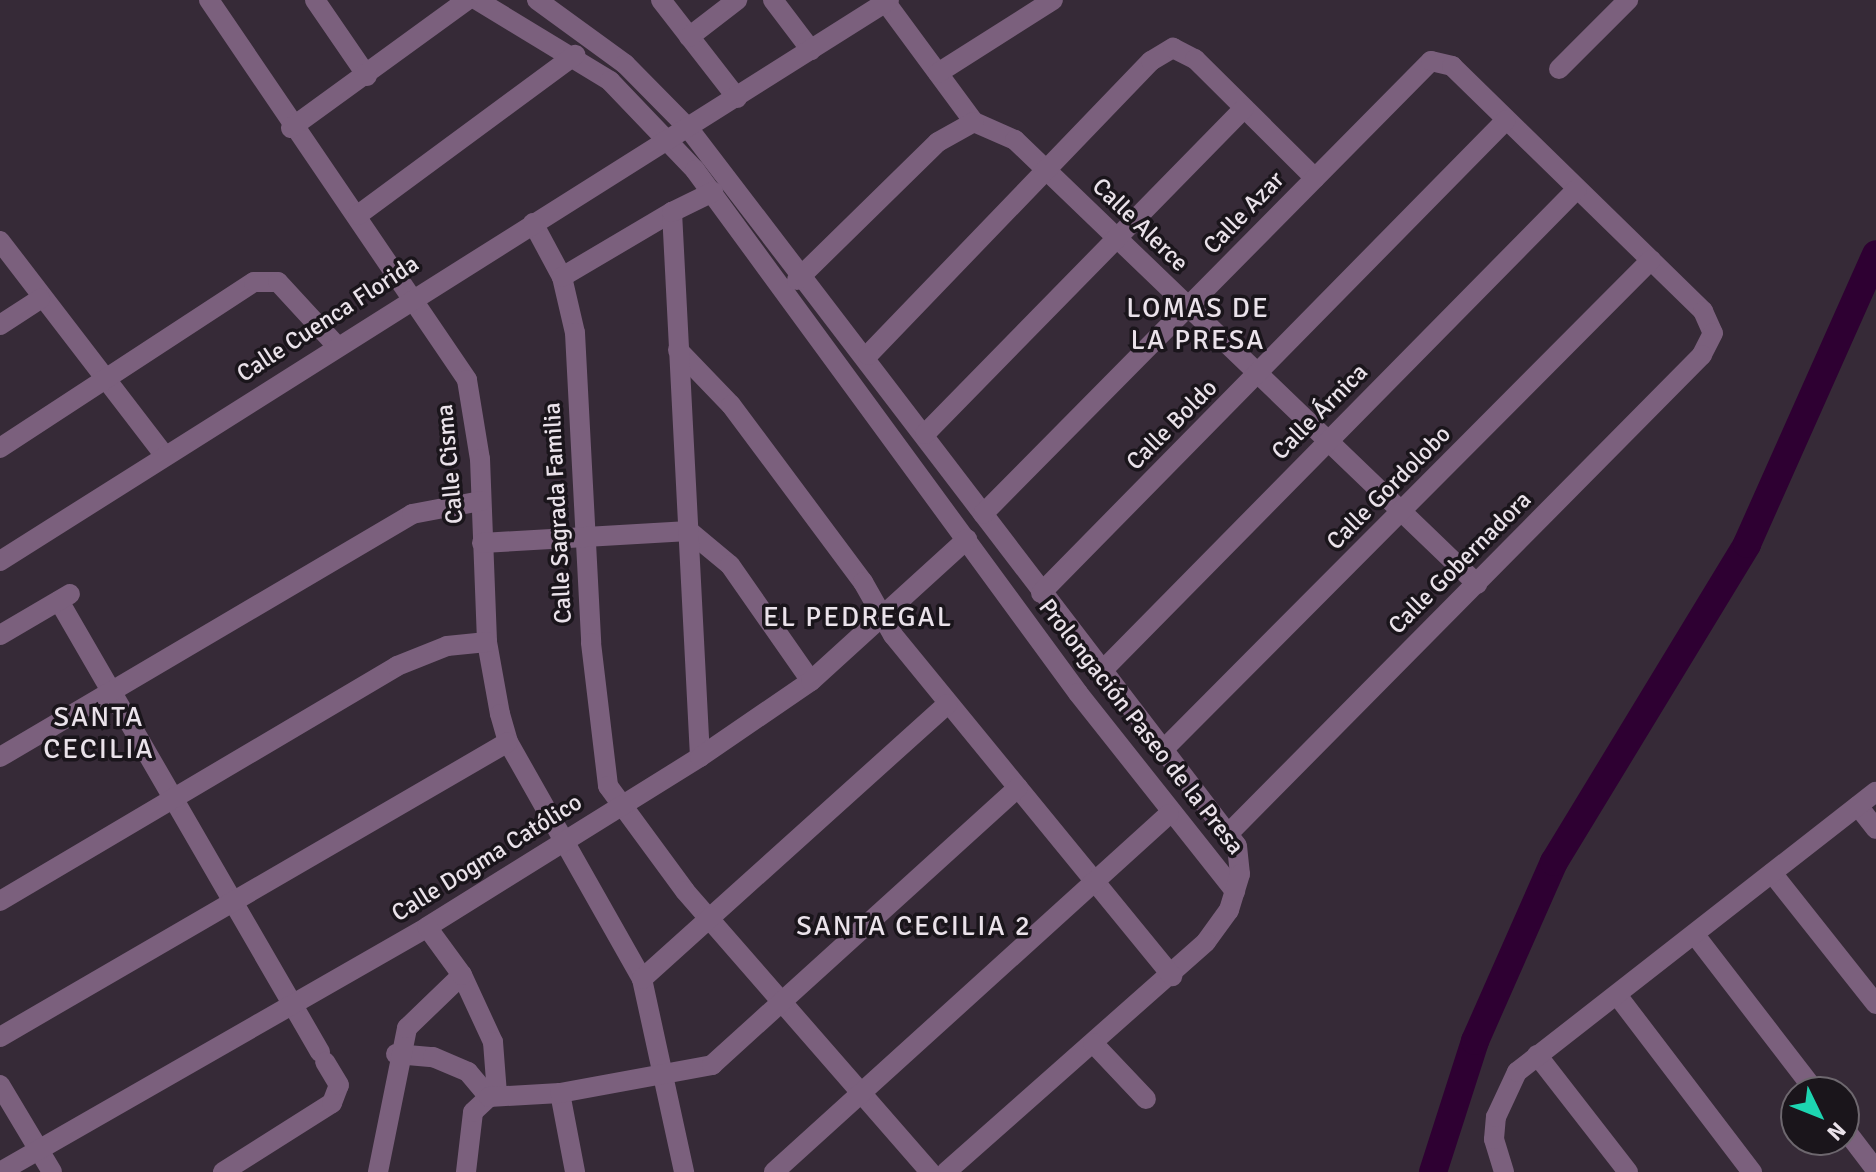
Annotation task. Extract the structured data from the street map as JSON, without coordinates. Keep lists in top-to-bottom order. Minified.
{"streets":{"street":["Calle Azar","Calle Alerce","Calle Cuenca Florida","Calle Árnica","Calle Boldo","Calle Cisma","Calle Gordolobo","Calle Sagrada Familia","Calle Gobernadora","Prolongación Paseo de la Presa","Calle Dogma Católico"]},"crossings":[["Calle Azar","Calle Alerce"],["Calle Azar","Calle Boldo"],["Calle Azar","Prolongación Paseo de la Presa"],["Calle Alerce","Calle Árnica"],["Calle Alerce","Calle Boldo"],["Calle Alerce","Calle Gordolobo"],["Calle Alerce","Calle Gobernadora"],["Calle Cuenca Florida","Calle Cisma"],["Calle Cuenca Florida","Calle Sagrada Familia"],["Calle Cuenca Florida","Prolongación Paseo de la Presa"],["Calle Árnica","Prolongación Paseo de la Presa"],["Calle Boldo","Prolongación Paseo de la Presa"],["Calle Cisma","Calle Dogma Católico"],["Calle Gordolobo","Calle Gobernadora"],["Calle Gordolobo","Prolongación Paseo de la Presa"],["Calle Sagrada Familia","Calle Dogma Católico"],["Calle Gobernadora","Prolongación Paseo de la Presa"],["Prolongación Paseo de la Presa","Calle Dogma Católico"]],"districts":["LOMAS DE LA PRESA","EL PEDREGAL","SANTA CECILIA","SANTA CECILIA 2"],"north":"bottom right"}
